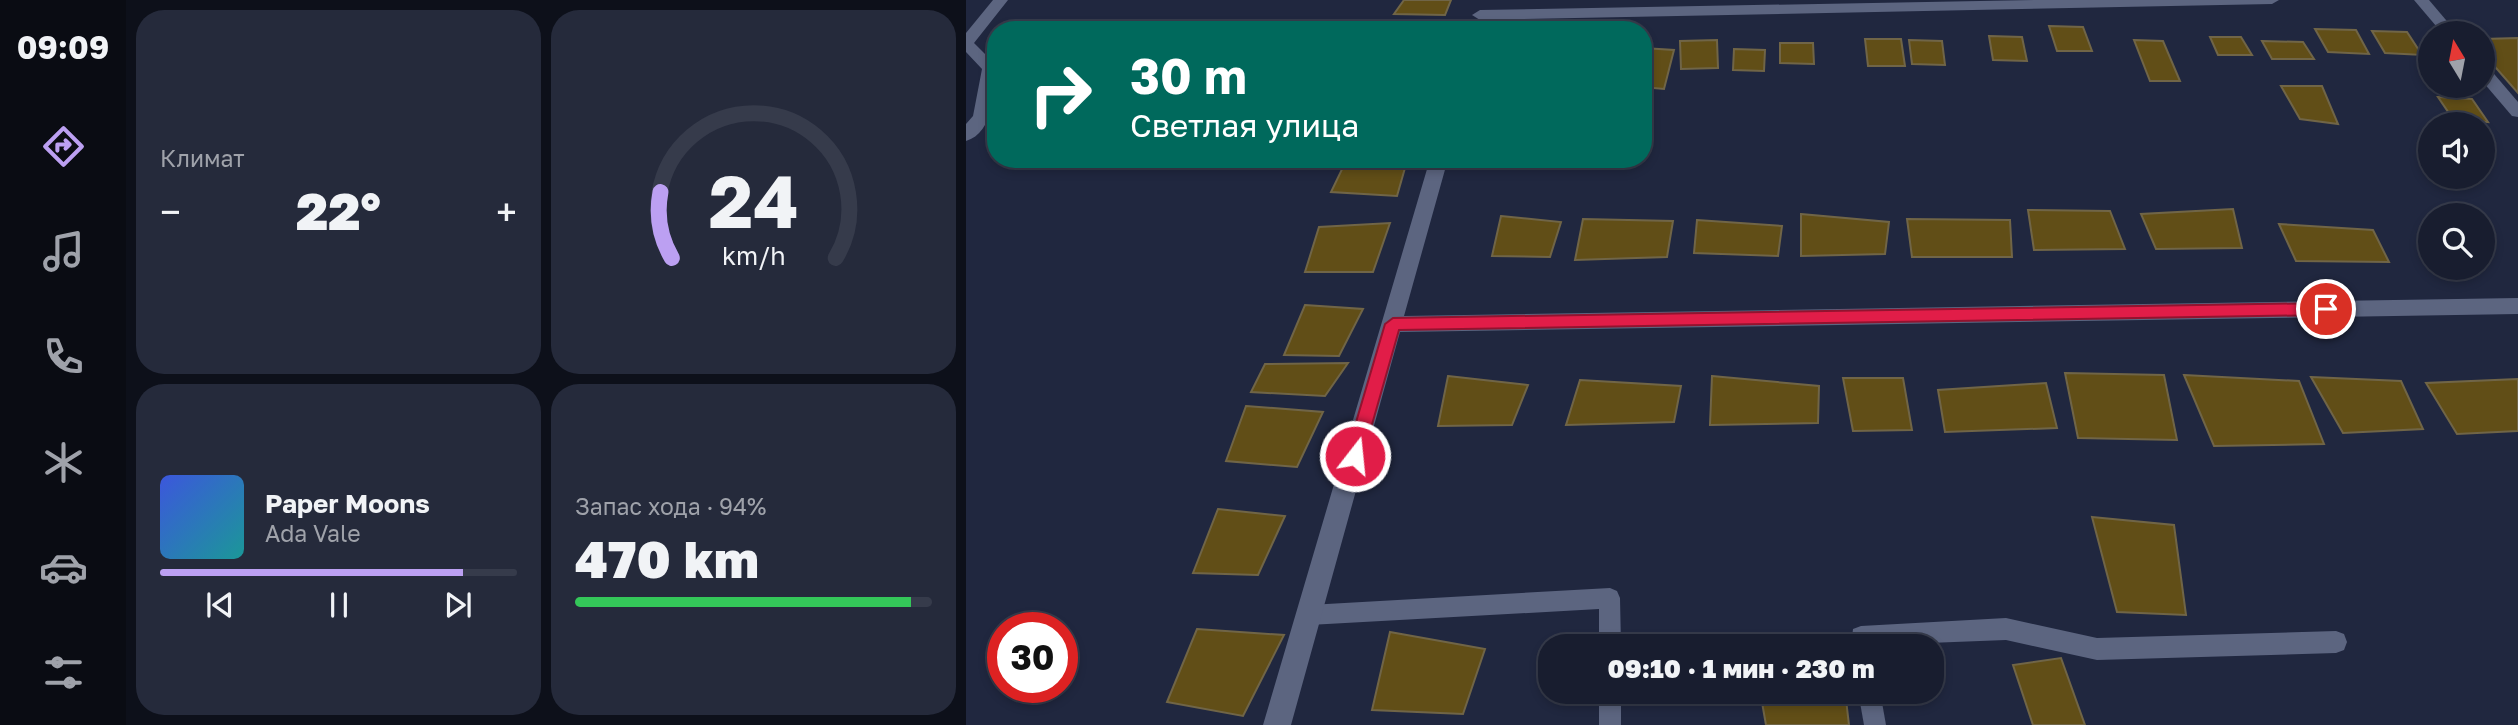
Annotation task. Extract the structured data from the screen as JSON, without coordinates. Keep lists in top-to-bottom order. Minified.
{"north":"top","page":{"tabs":"09:09","tile":["Климат",["Запас хода · 94%","470 km"]],"turn":["30 m","Светлая улица"],"heat":["−","22°","+"],"song":["Paper Moons","Ada Vale"],"limit":"30","trip":"09:10 · 1 мин · 230 m","gauge":["24","km/h"]}}
